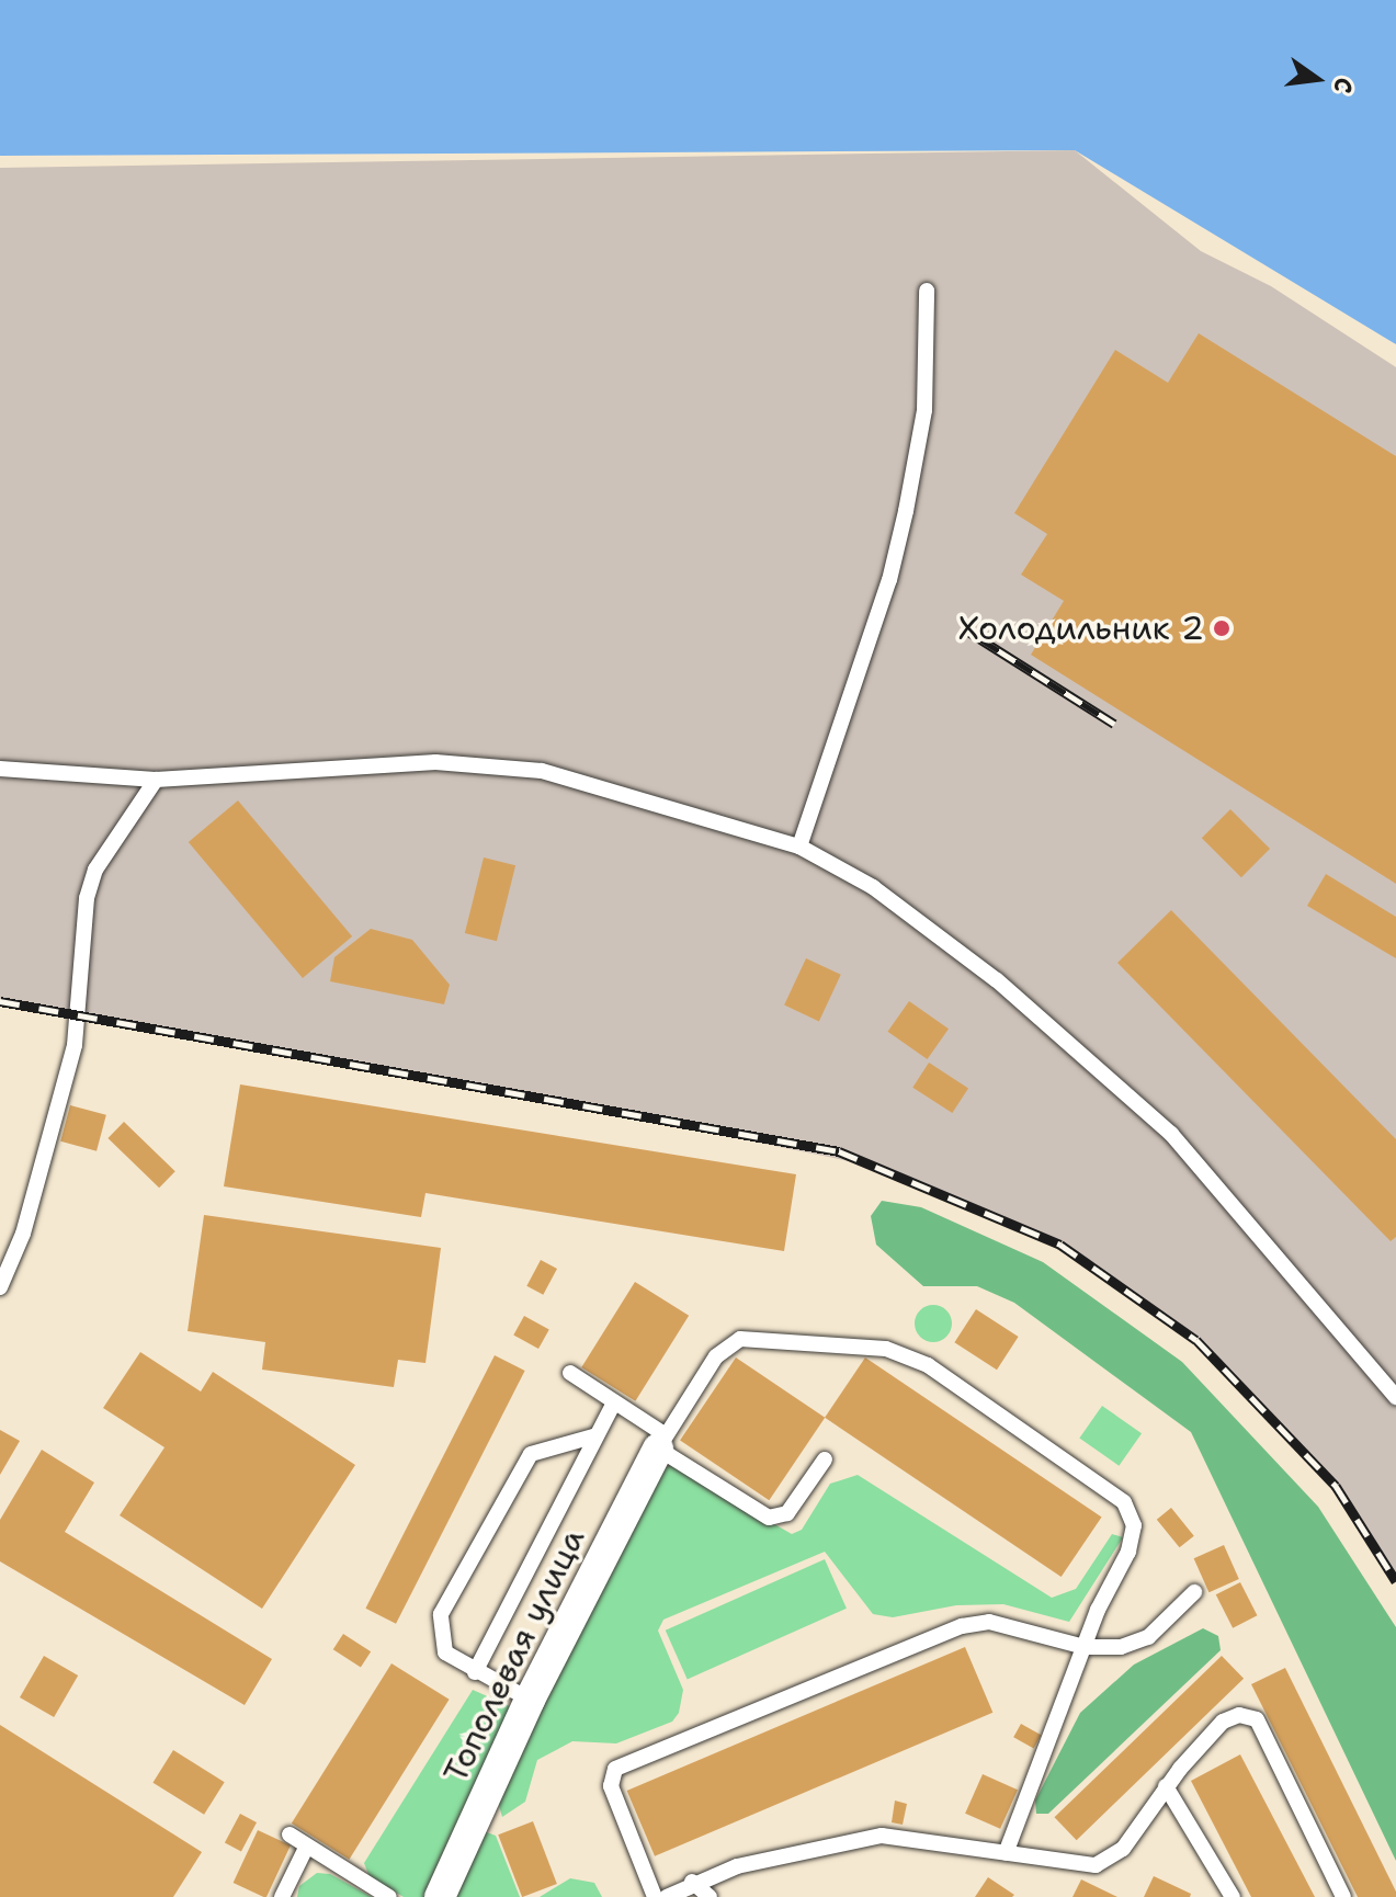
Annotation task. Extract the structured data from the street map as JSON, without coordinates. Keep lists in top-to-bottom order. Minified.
{"streets":{"street":["Тополевая улица"]},"places":["Холодильник 2"],"north":"right"}
